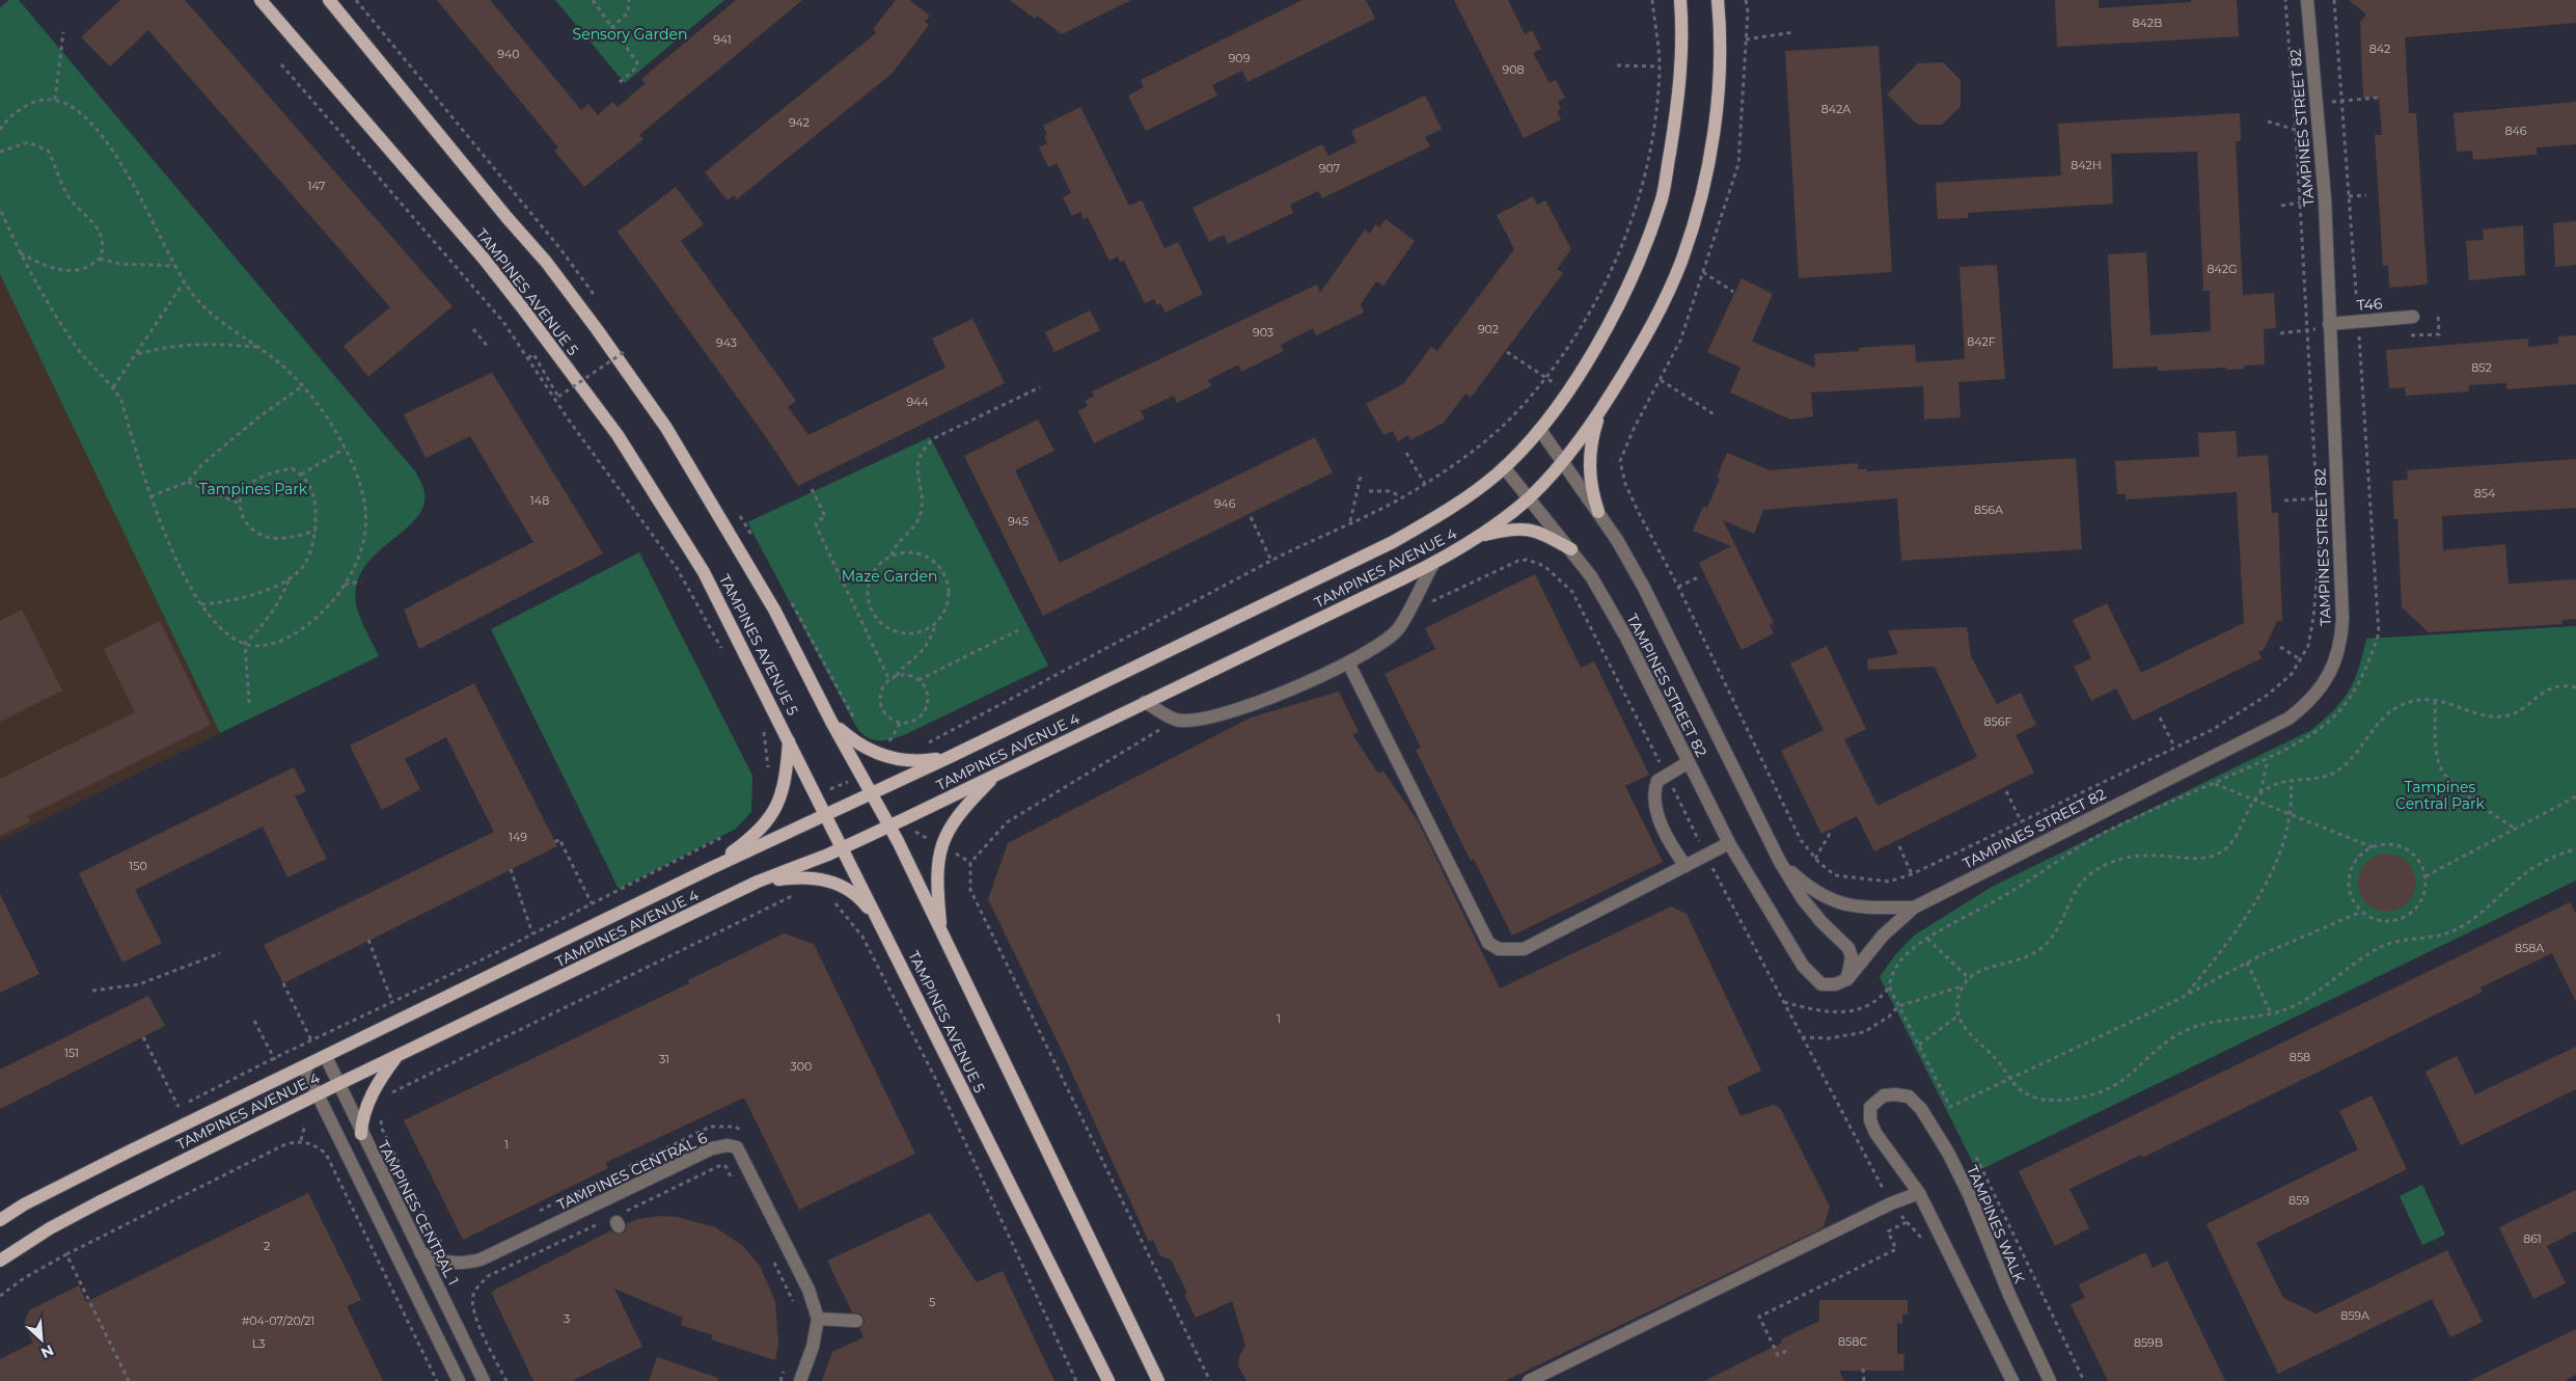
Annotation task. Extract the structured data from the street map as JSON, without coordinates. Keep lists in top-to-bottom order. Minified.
{"streets":{"main road":["TAMPINES AVENUE 5","TAMPINES AVENUE 4"],"street":["TAMPINES STREET 82","T46","TAMPINES CENTRAL 6","TAMPINES CENTRAL 1","TAMPINES WALK"]},"crossings":[["TAMPINES STREET 82","T46"],["TAMPINES STREET 82","TAMPINES AVENUE 4"],["TAMPINES AVENUE 5","TAMPINES AVENUE 4"],["TAMPINES AVENUE 4","TAMPINES CENTRAL 1"],["TAMPINES CENTRAL 6","TAMPINES CENTRAL 1"]],"parks":["Sensory Garden","Tampines Park","Maze Garden","Tampines Central Park"],"house_numbers":["842B","941","842","940","909","908","842A","942","846","842H","907","147","842G","902","903","842F","943","852","944","854","148","946","856A","945","856F","149","150","858A","1","151","858","31","300","1","859","861","2","5","859A","3","#04-07/20/21","858C","859B","L3"],"north":"bottom right"}
